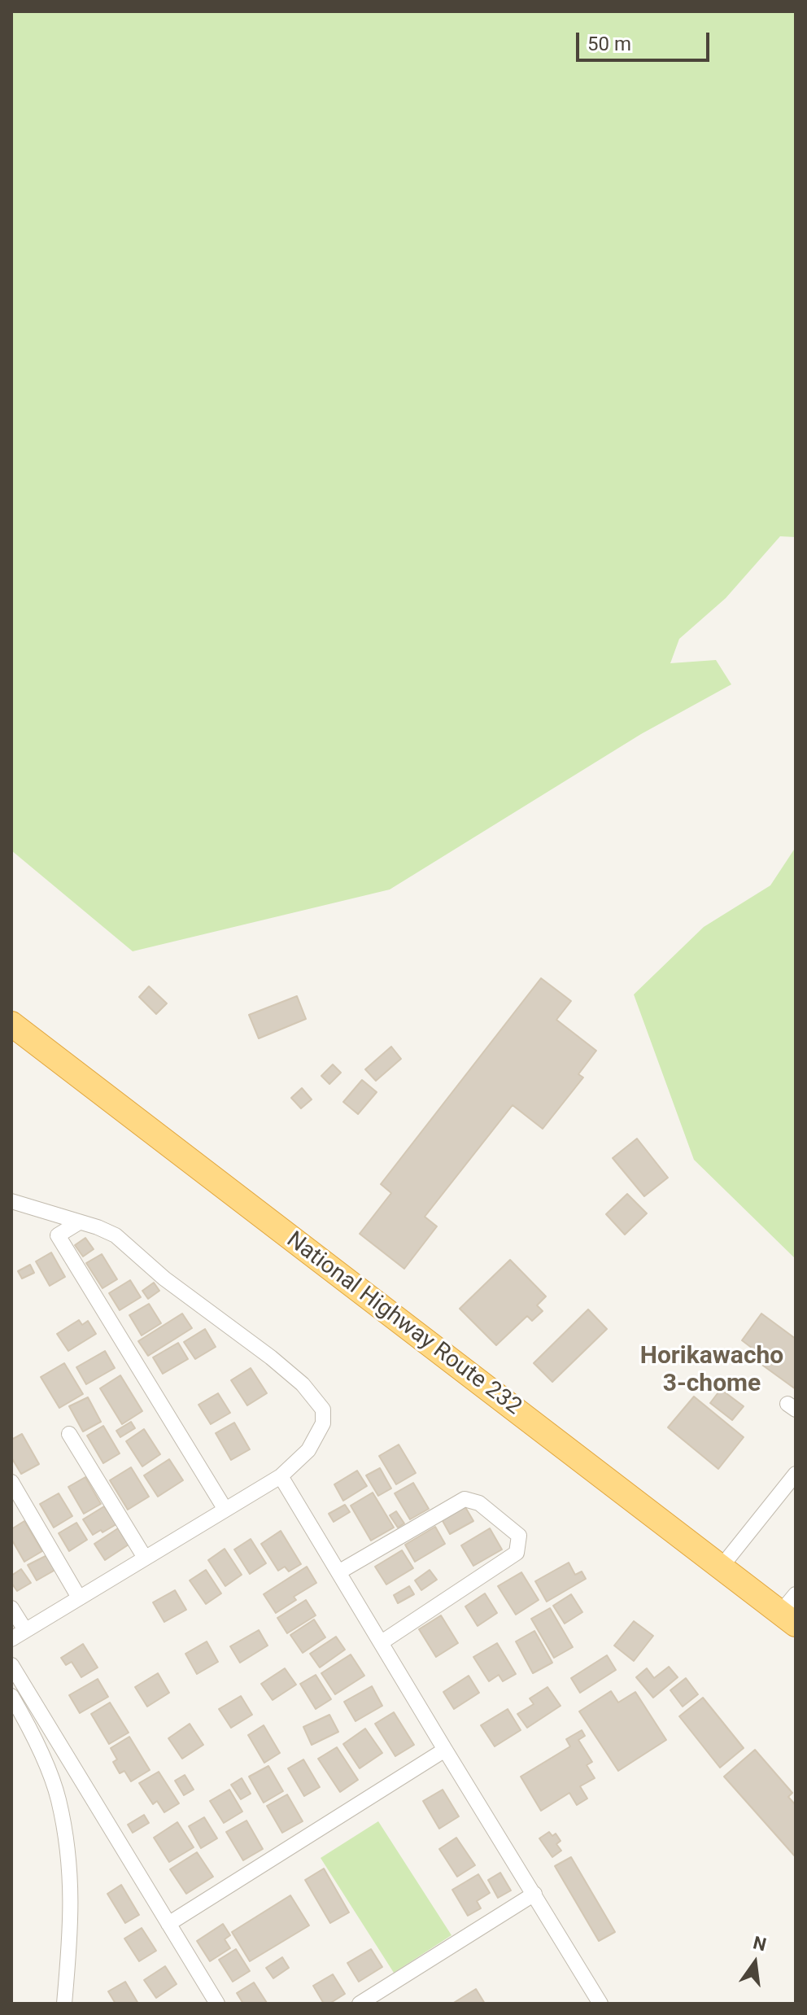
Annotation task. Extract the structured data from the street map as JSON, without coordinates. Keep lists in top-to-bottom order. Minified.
{"streets":{"highway":["National Highway Route 232"]},"districts":["Horikawacho 3-chome"],"scale_bar":"50 m","north":"top"}
